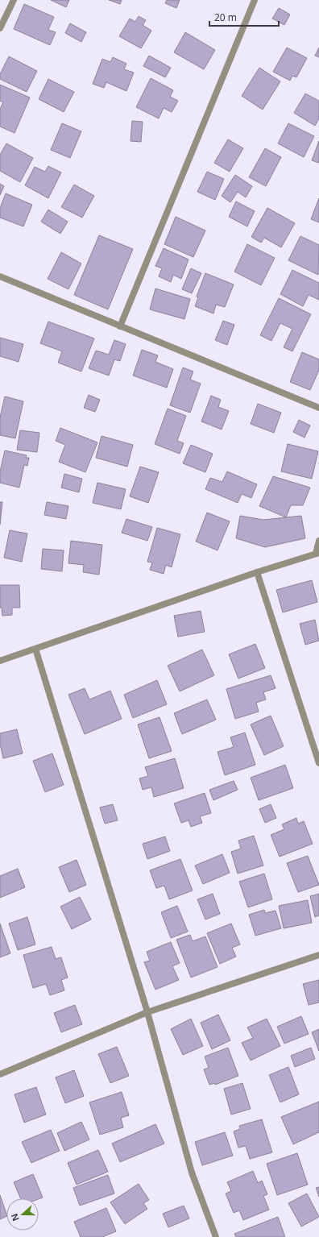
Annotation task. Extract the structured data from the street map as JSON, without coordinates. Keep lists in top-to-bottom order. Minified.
{"scale_bar":"20 m","north":"left"}
